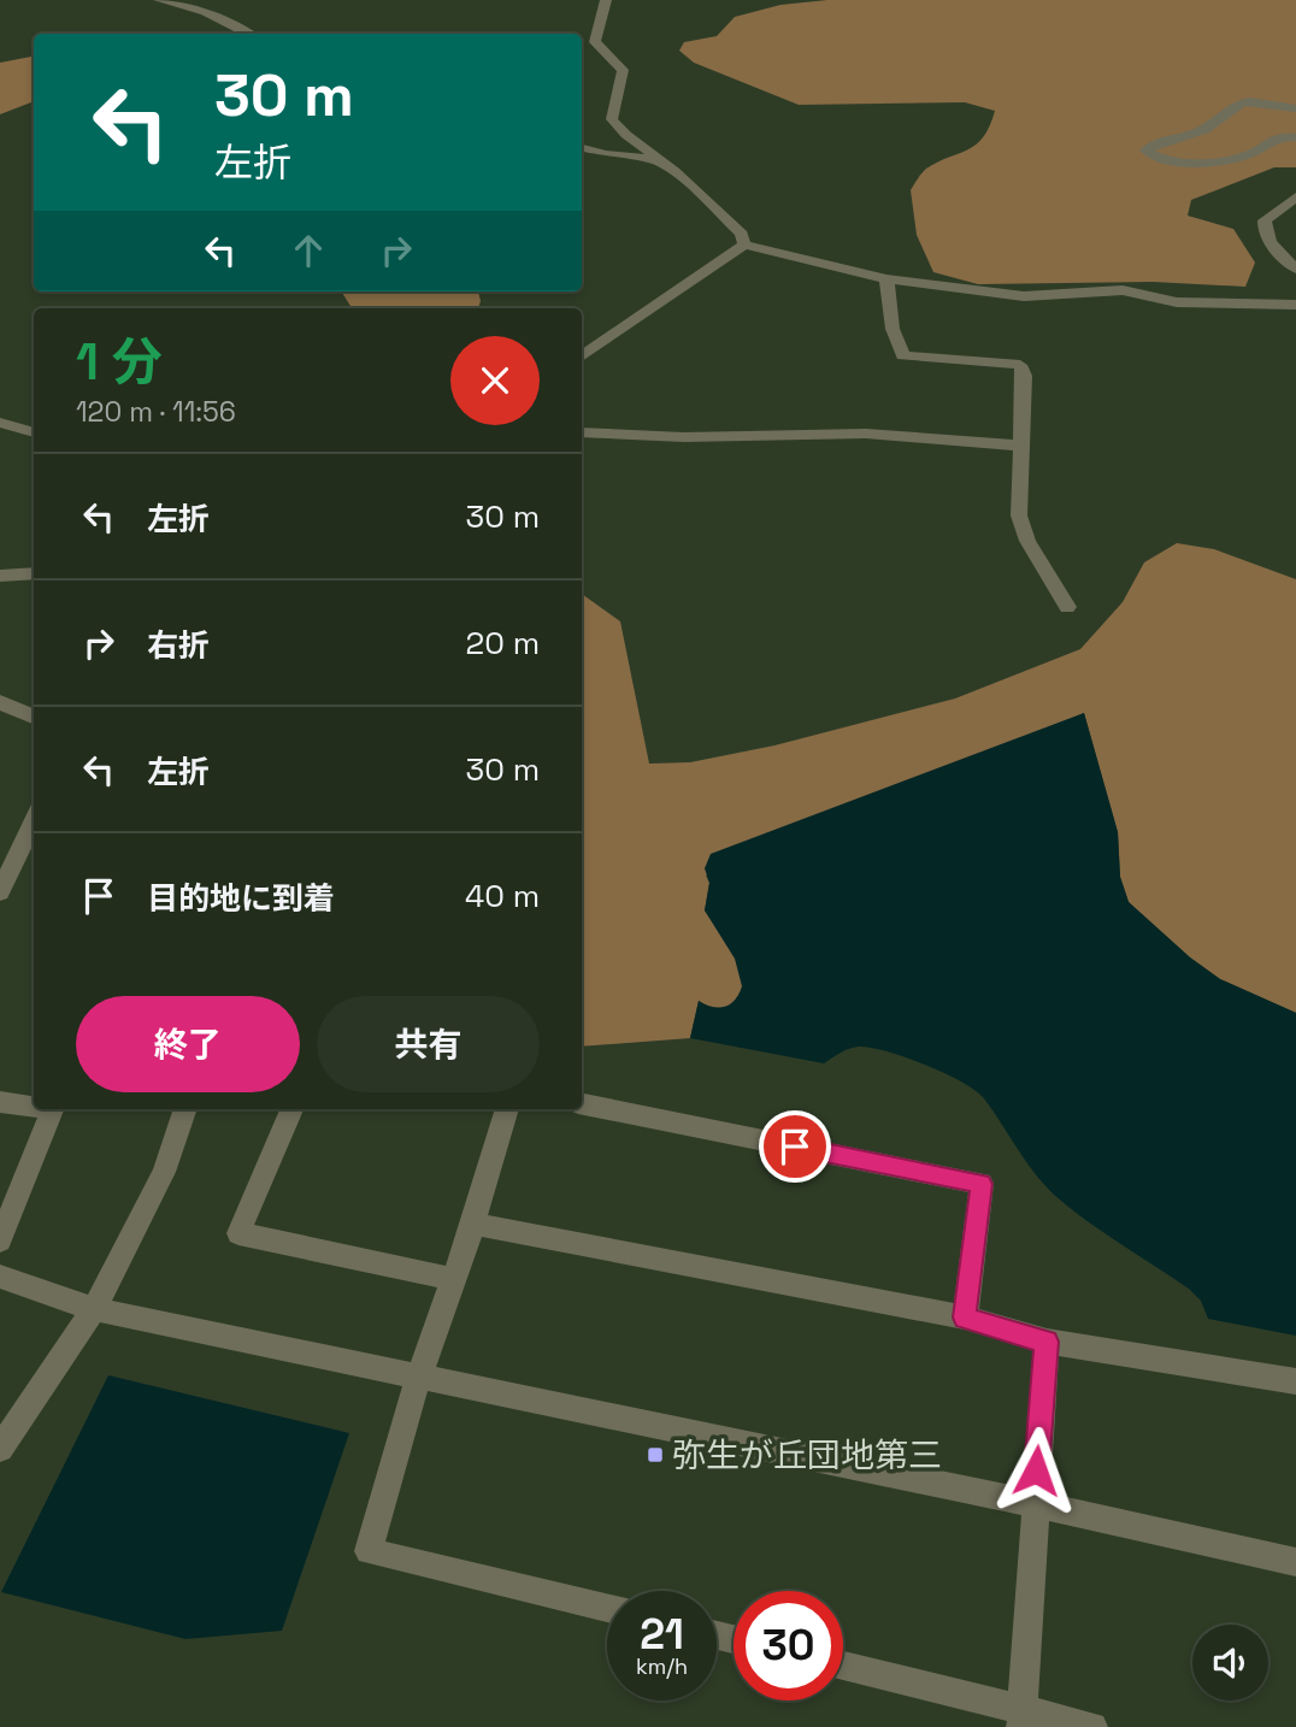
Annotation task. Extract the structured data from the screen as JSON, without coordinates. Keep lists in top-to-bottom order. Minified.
{"places":{"transit":["弥生が丘団地第三"]},"page":{"turn":["30 m","左折"],"heading":["1 分","120 m · 11:56"],"list":[{"name":"左折","value":"30 m"},{"name":"右折","value":"20 m"},{"name":"左折","value":"30 m"},{"name":"目的地に到着","value":"40 m"}],"buttons":["終了","共有"],"speed":"21 km/h","limit":"30"}}
